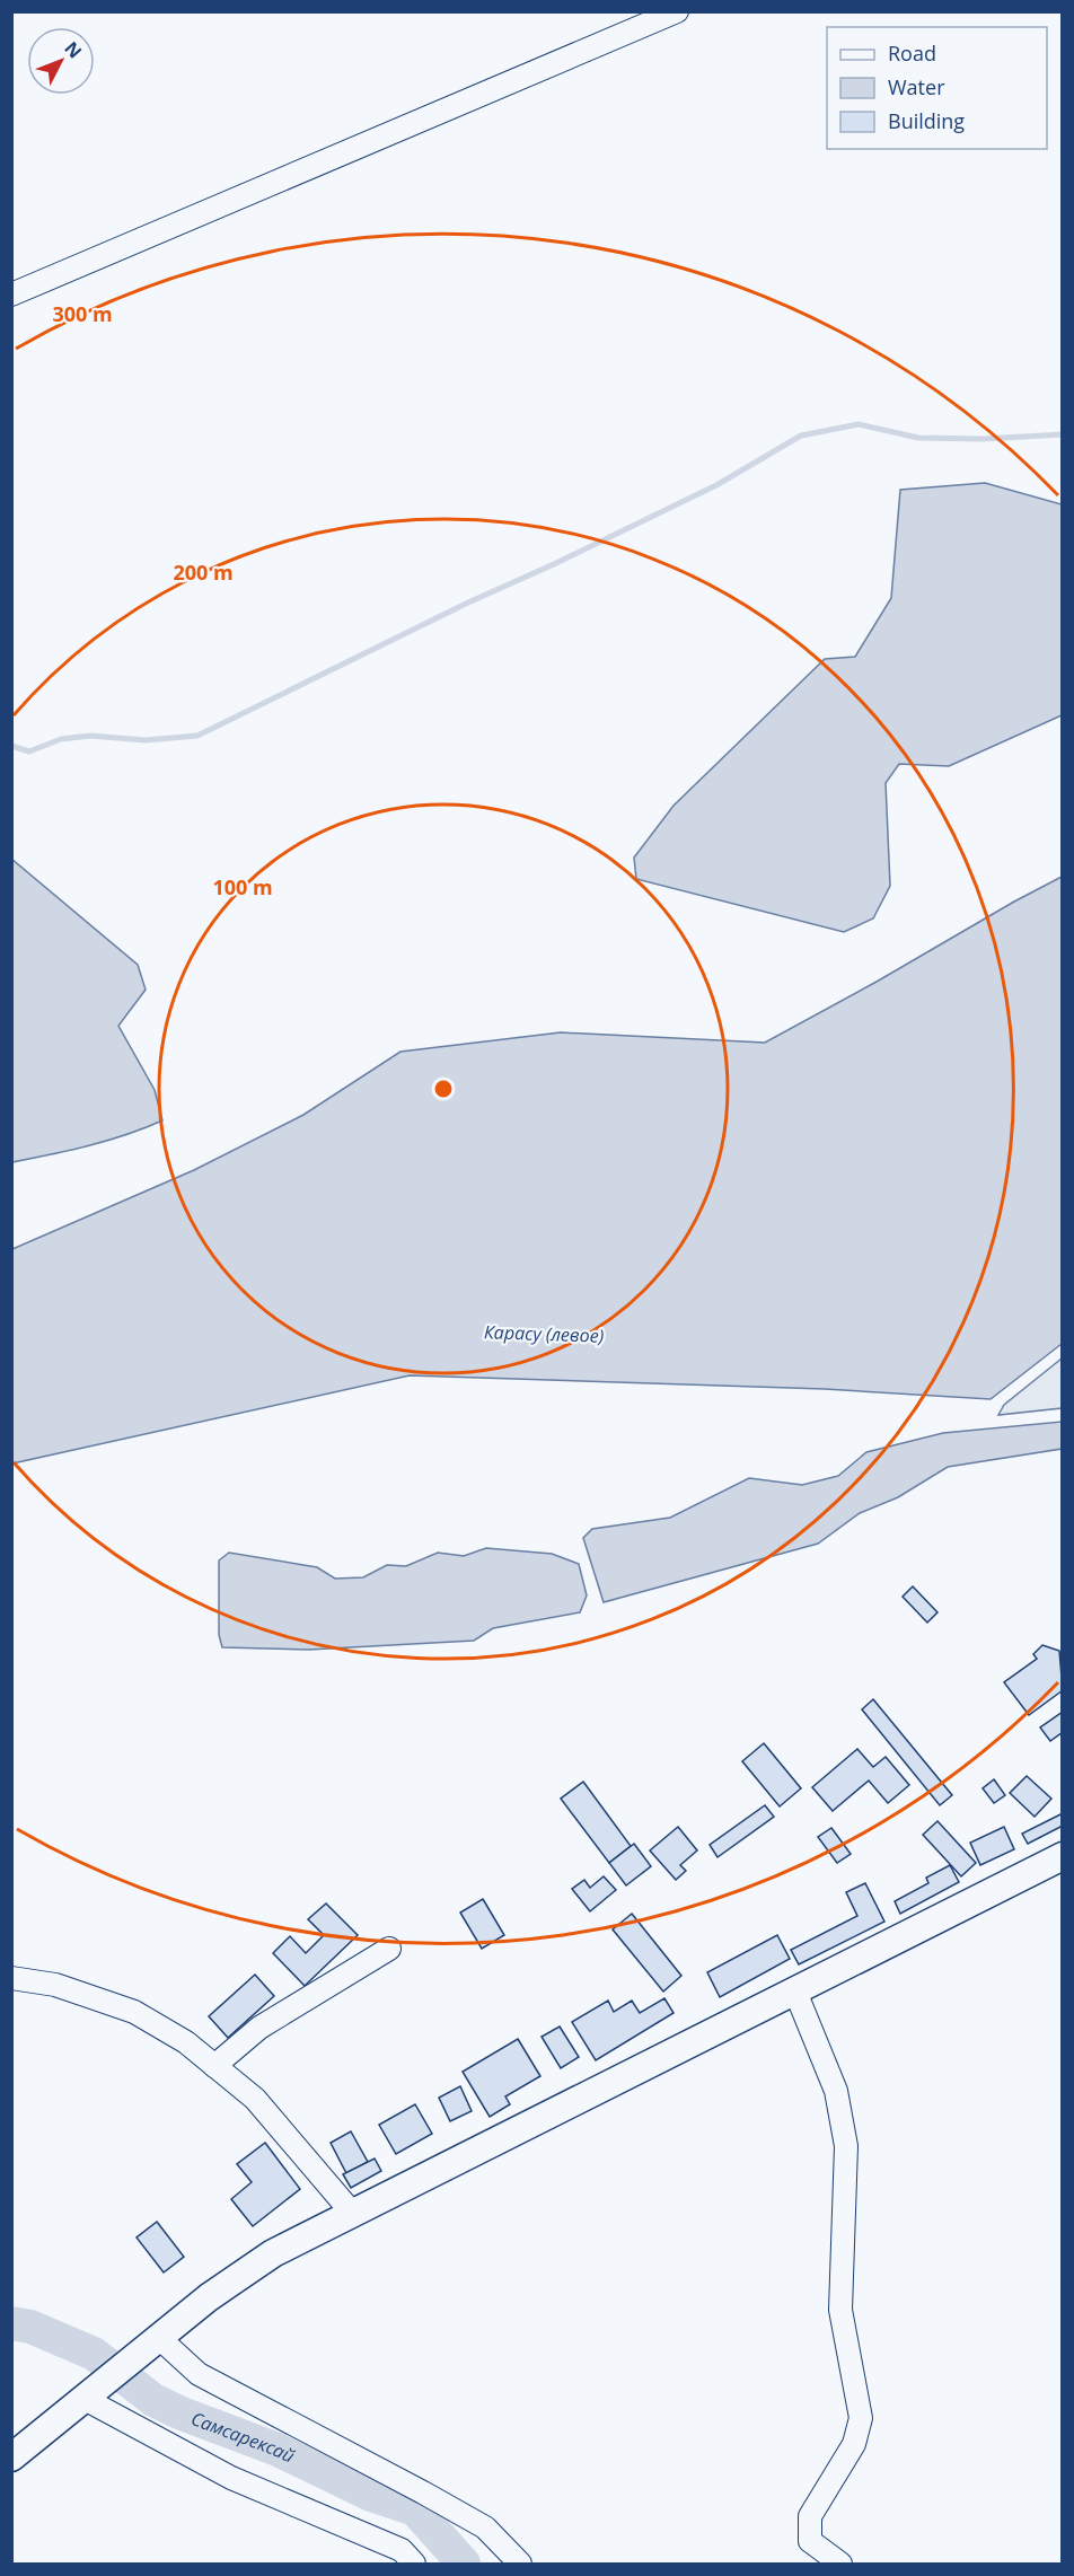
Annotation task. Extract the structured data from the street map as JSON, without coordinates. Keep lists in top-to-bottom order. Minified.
{"water":["Карасу (левое)","Самсарексай"],"legend":["Road","Water","Building"],"north":"top right","rings":["300 m","200 m","100 m"]}
